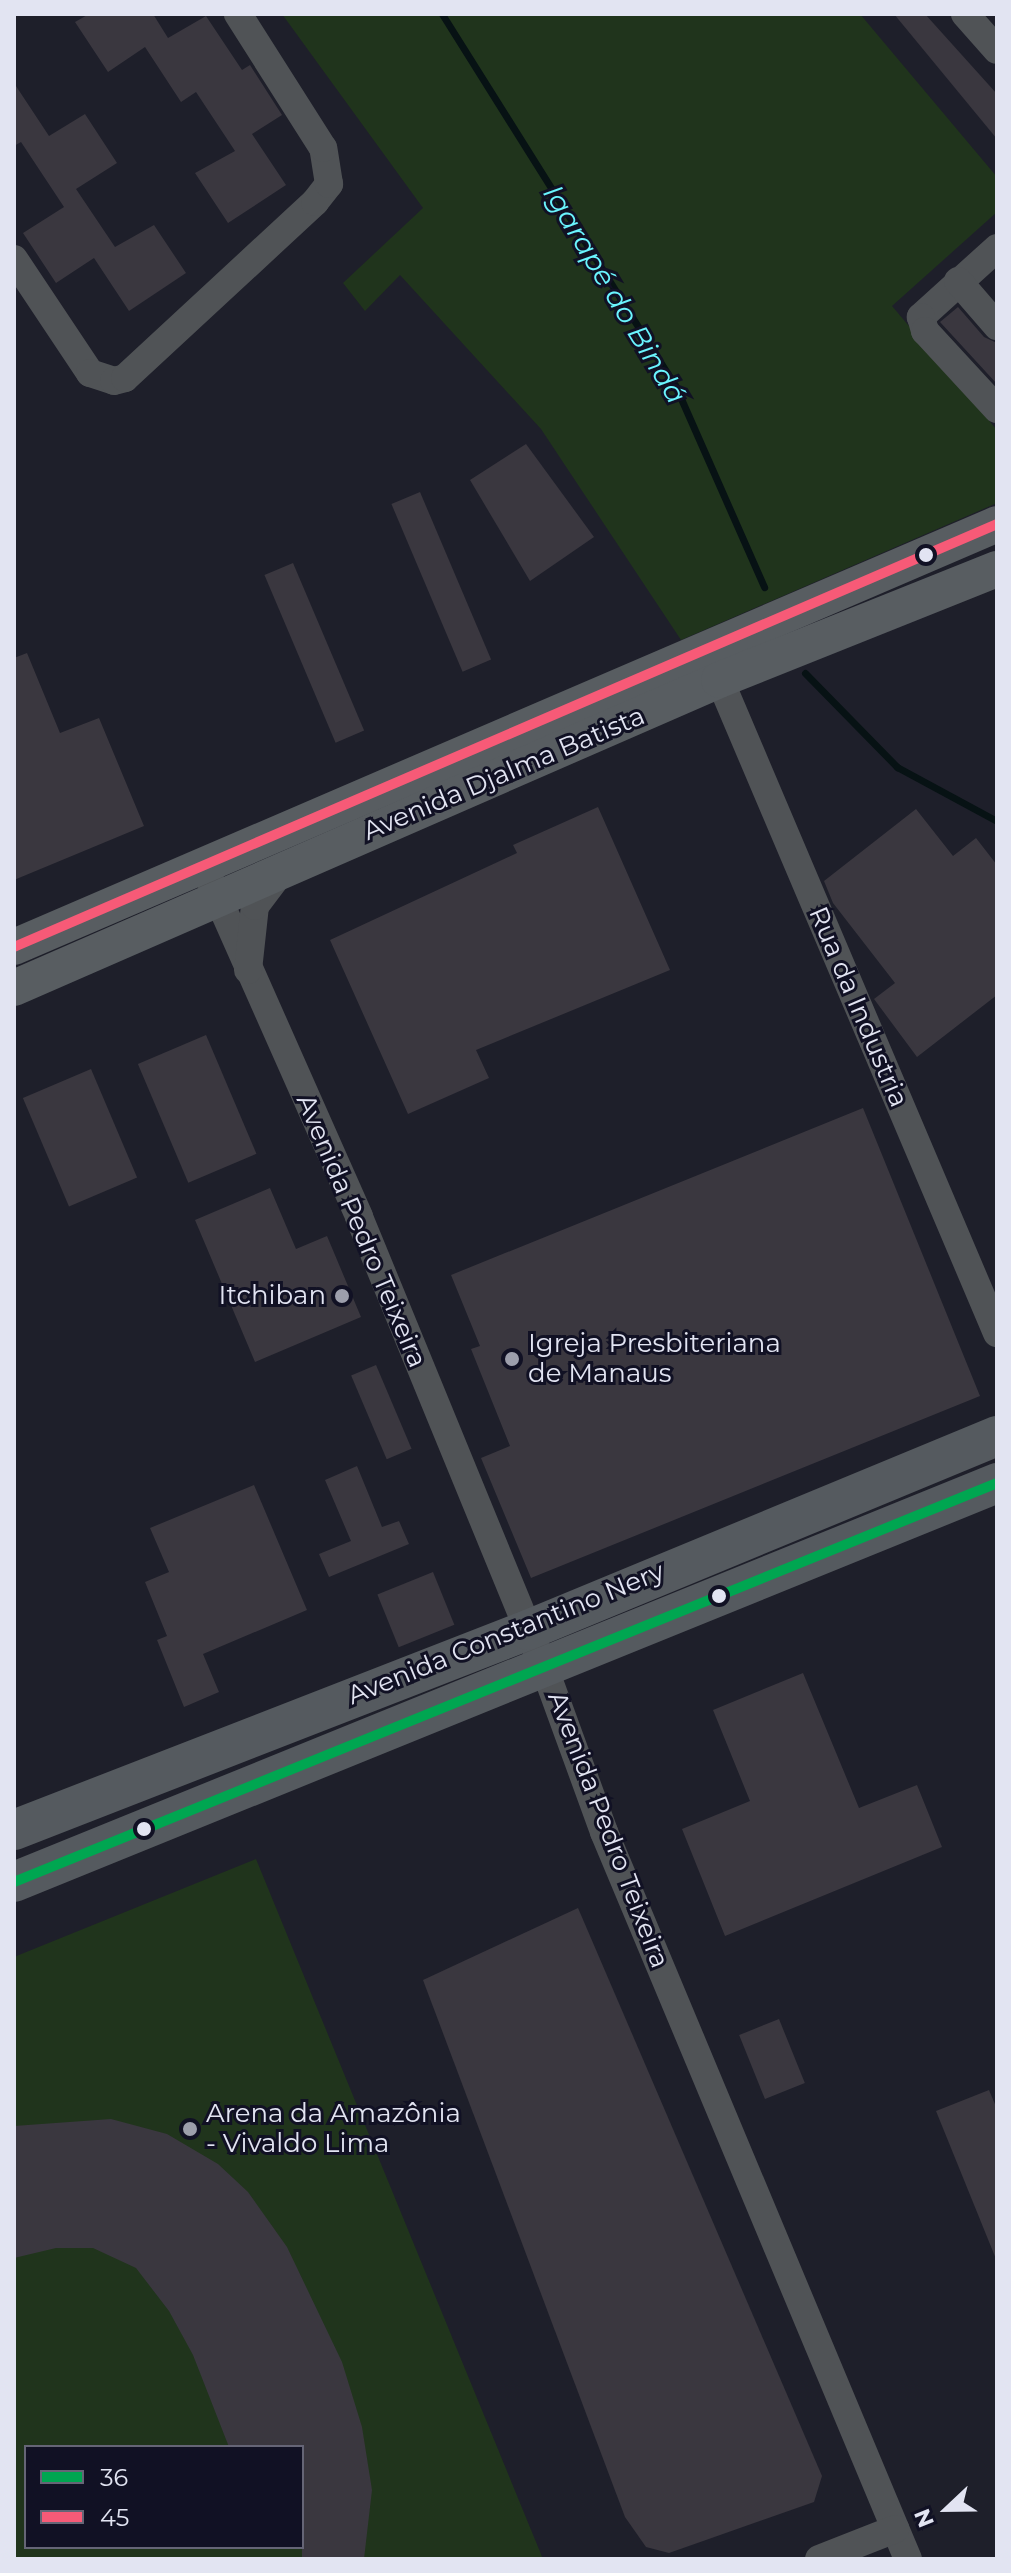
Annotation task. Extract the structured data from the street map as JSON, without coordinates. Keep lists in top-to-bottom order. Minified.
{"streets":{"highway":["Avenida Constantino Nery"],"main road":["Avenida Djalma Batista"],"street":["Rua da Industria","Avenida Pedro Teixeira"]},"crossings":[["Avenida Djalma Batista","Rua da Industria"],["Avenida Djalma Batista","Avenida Pedro Teixeira"],["Avenida Pedro Teixeira","Avenida Constantino Nery"]],"water":["Igarapé do Bindá"],"places":["Itchiban","Igreja Presbiteriana de Manaus","Arena da Amazônia - Vivaldo Lima"],"lines":["transit line 45","transit line 36"],"legend":["36","45"],"north":"left"}
